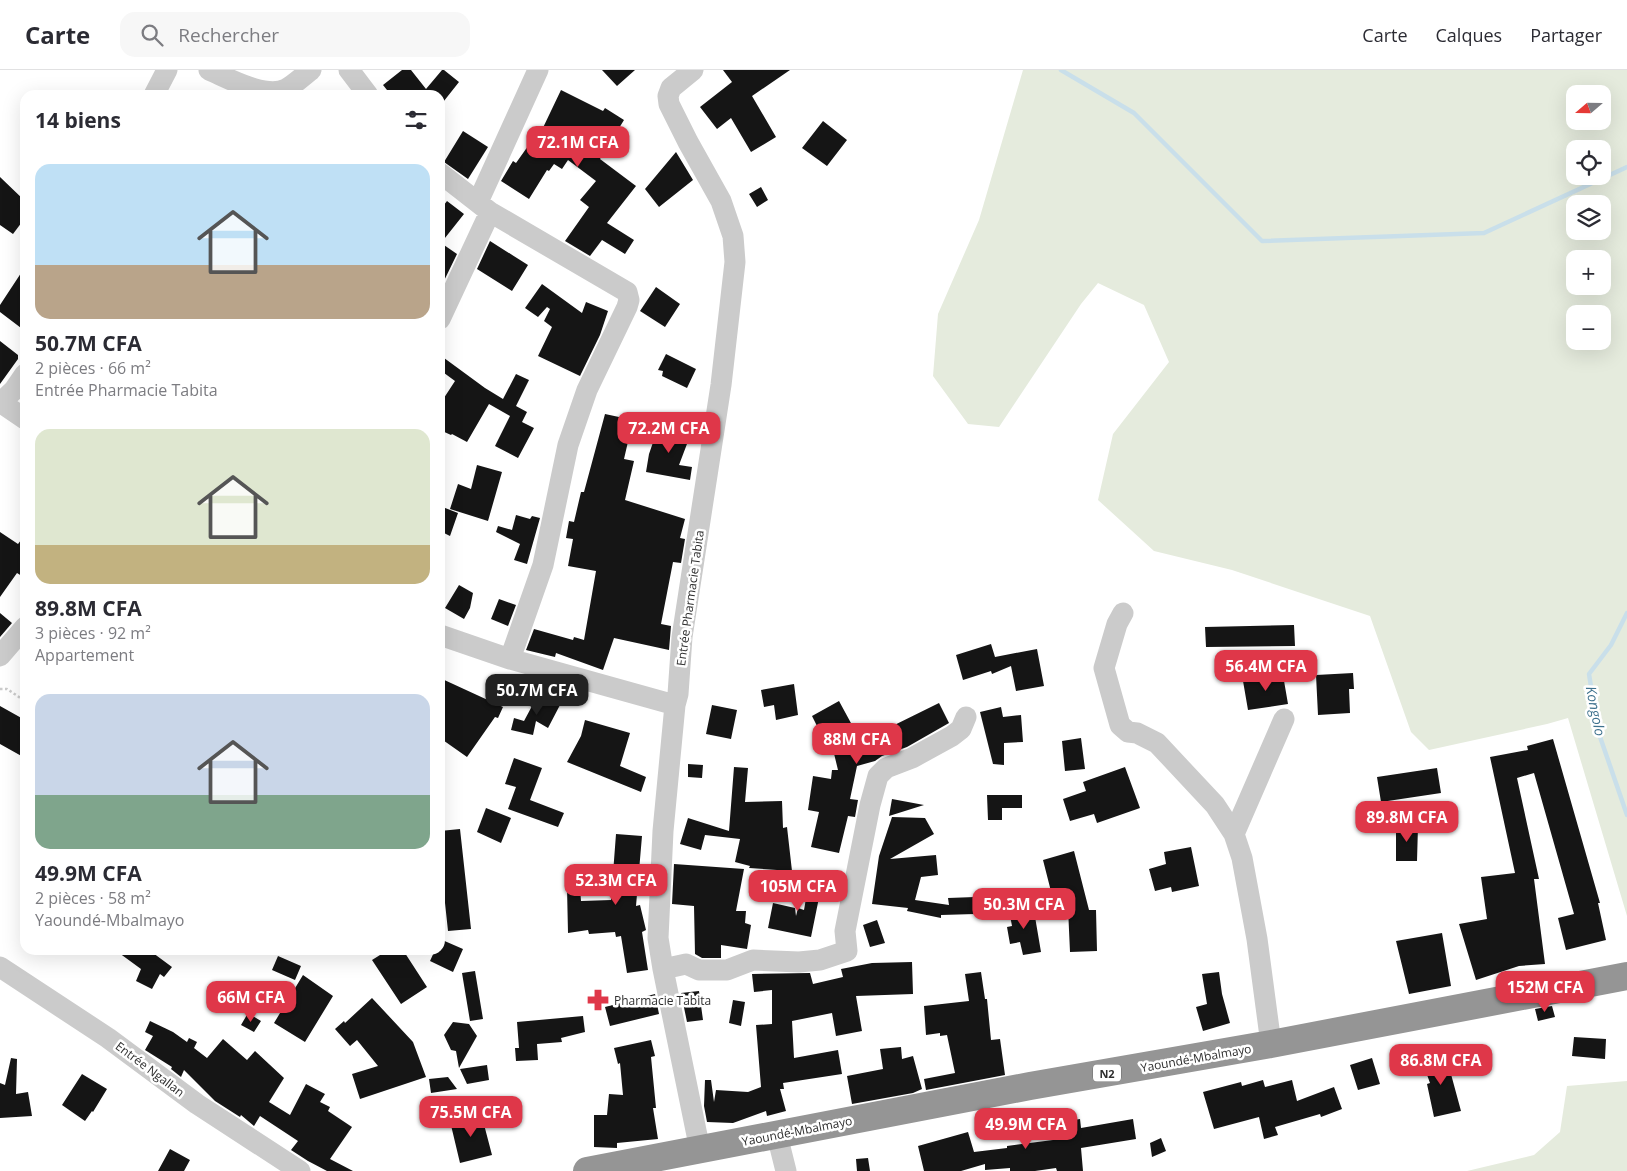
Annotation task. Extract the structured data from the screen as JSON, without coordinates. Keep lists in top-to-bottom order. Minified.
{"streets":{"highway":["Yaoundé-Mbalmayo","N2"],"street":["Entrée Pharmacie Tabita","Entrée Ngallan"]},"crossings":[["Entrée Pharmacie Tabita","Yaoundé-Mbalmayo"]],"water":["Kongolo"],"places":{"pharmacy":["Pharmacie Tabita"]},"north":"left","page":{"header":"Carte","search":"Rechercher","nav":["Carte","Calques","Partager"],"map_buttons":["+","−"],"heading":"14 biens","price":["72.1M CFA","72.2M CFA","56.4M CFA","50.7M CFA","88M CFA","89.8M CFA","52.3M CFA","105M CFA","50.3M CFA","152M CFA","66M CFA","86.8M CFA","75.5M CFA","49.9M CFA"],"list":[{"name":"50.7M CFA","note":"2 pièces · 66 m² · Entrée Pharmacie Tabita"},{"name":"89.8M CFA","note":"3 pièces · 92 m² · Appartement"},{"name":"49.9M CFA","note":"2 pièces · 58 m² · Yaoundé-Mbalmayo"}]}}
